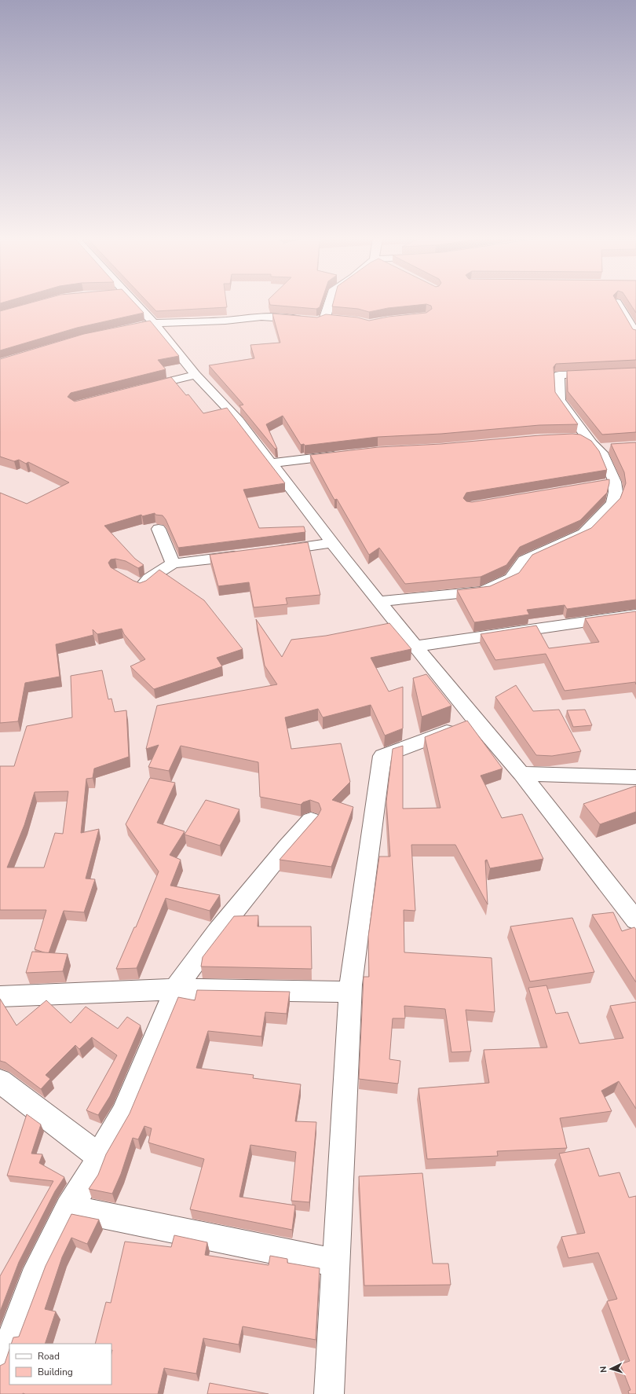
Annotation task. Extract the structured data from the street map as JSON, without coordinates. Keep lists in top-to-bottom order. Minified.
{"legend":["Road","Building"],"north":"left"}
